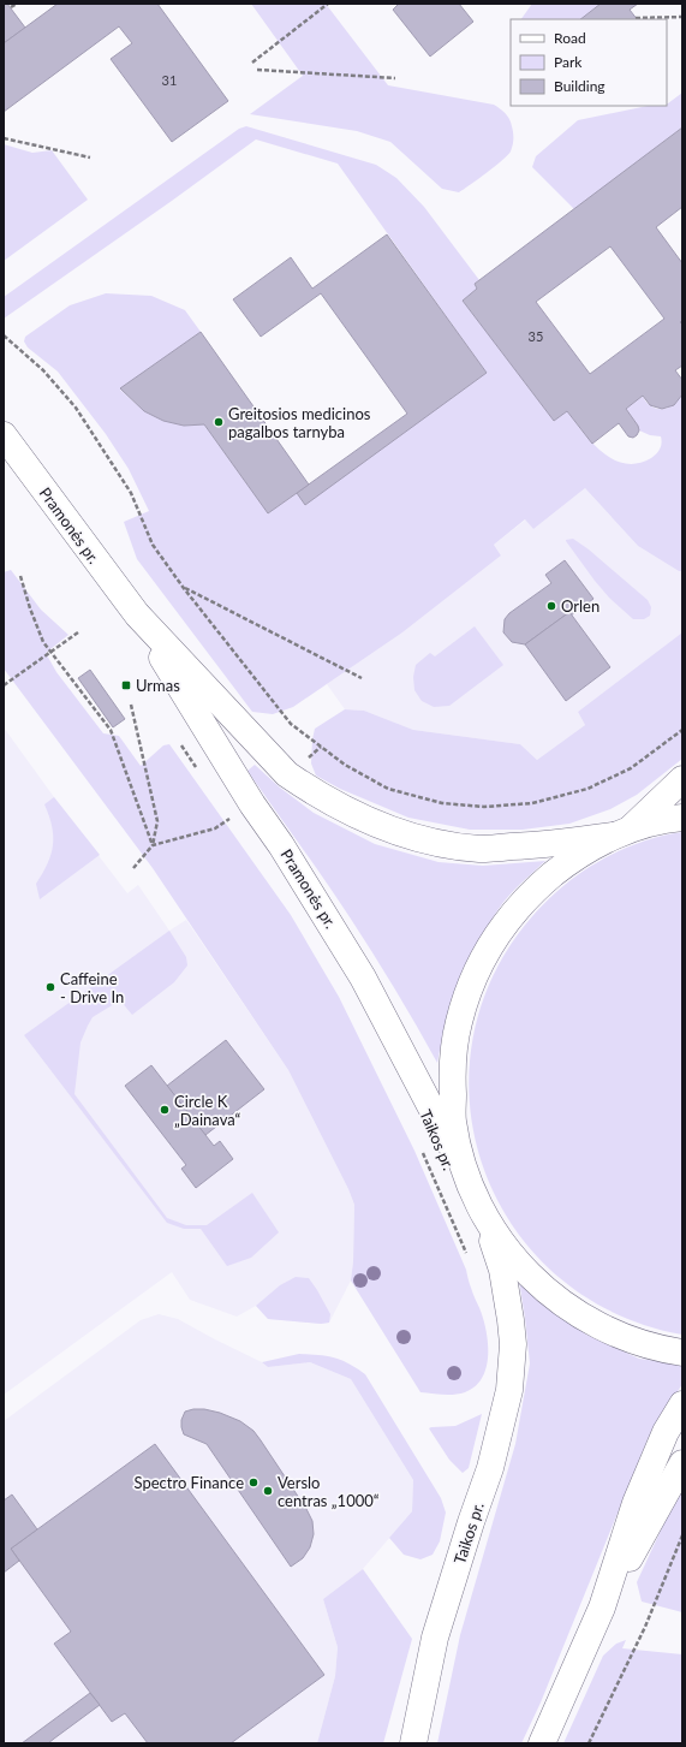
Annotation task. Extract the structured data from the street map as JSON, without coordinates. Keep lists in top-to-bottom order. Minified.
{"streets":{"main road":["Pramonės pr.","Taikos pr."]},"crossings":[["Pramonės pr.","Taikos pr."]],"places":{"other":["Greitosios medicinos pagalbos tarnyba","Orlen","Caffeine - Drive In","Circle K „Dainava“","Spectro Finance","Verslo centras „1000“"],"transit":["Urmas"]},"house_numbers":["31","35"],"legend":["Road","Park","Building"]}
